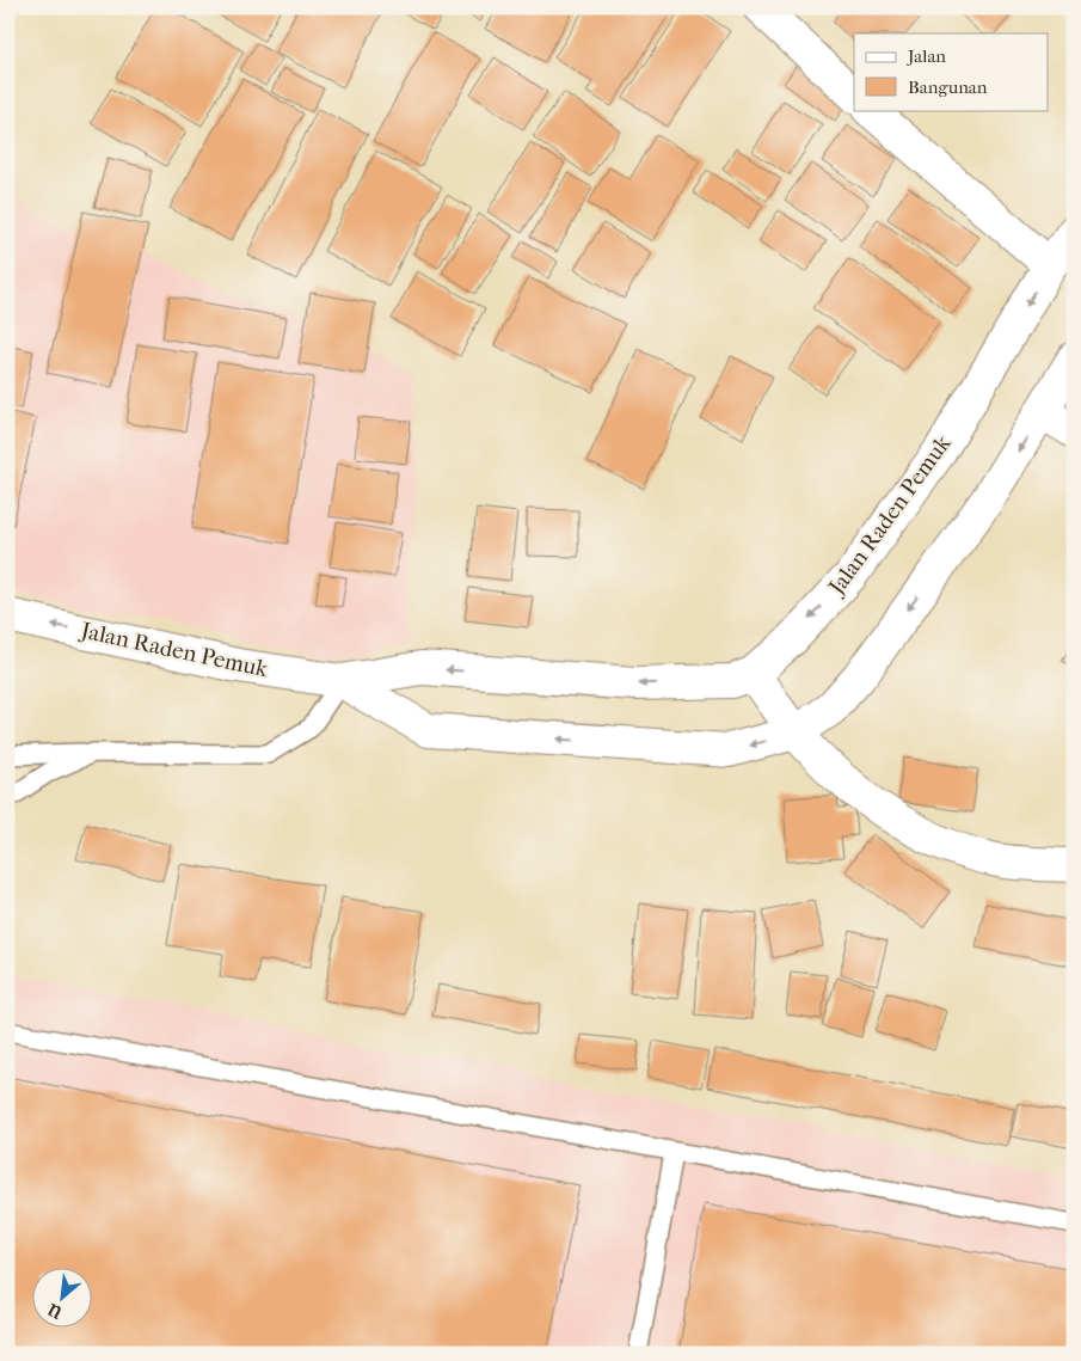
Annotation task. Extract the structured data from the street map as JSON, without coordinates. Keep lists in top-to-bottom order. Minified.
{"streets":{"main road":["Jalan Raden Pemuk"]},"one_way":["Jalan Raden Pemuk"],"legend":["Jalan","Bangunan"],"north":"bottom left"}
